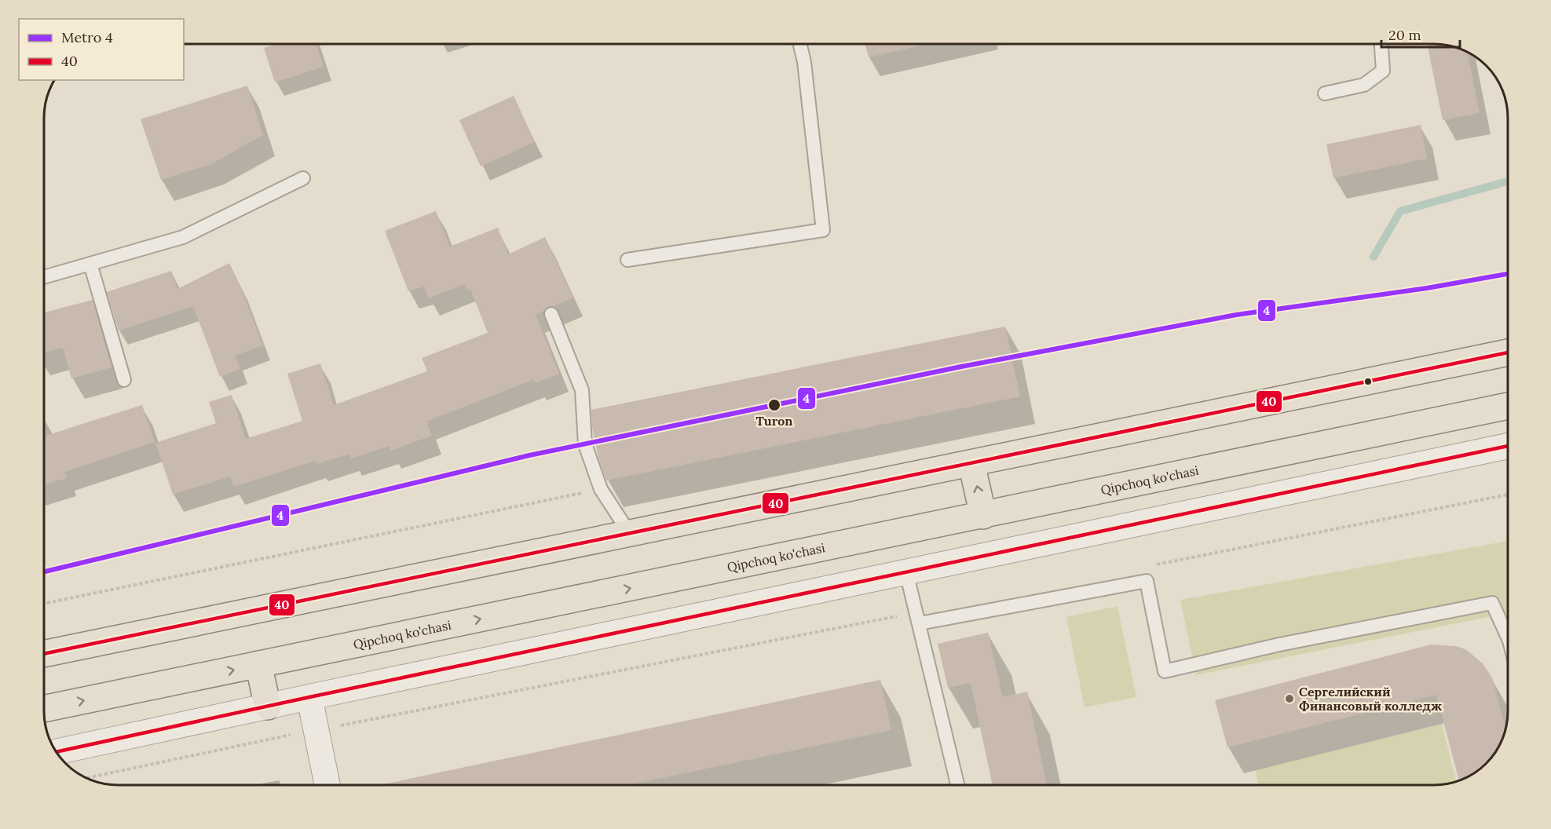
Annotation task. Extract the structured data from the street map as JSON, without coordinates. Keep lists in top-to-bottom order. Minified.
{"streets":{"main road":["Qipchoq ko'chasi"]},"places":["Turon","Сергелийский Финансовый колледж"],"lines":["metro line 4","transit line 40"],"legend":["Metro 4","40"],"scale_bar":"20 m"}
